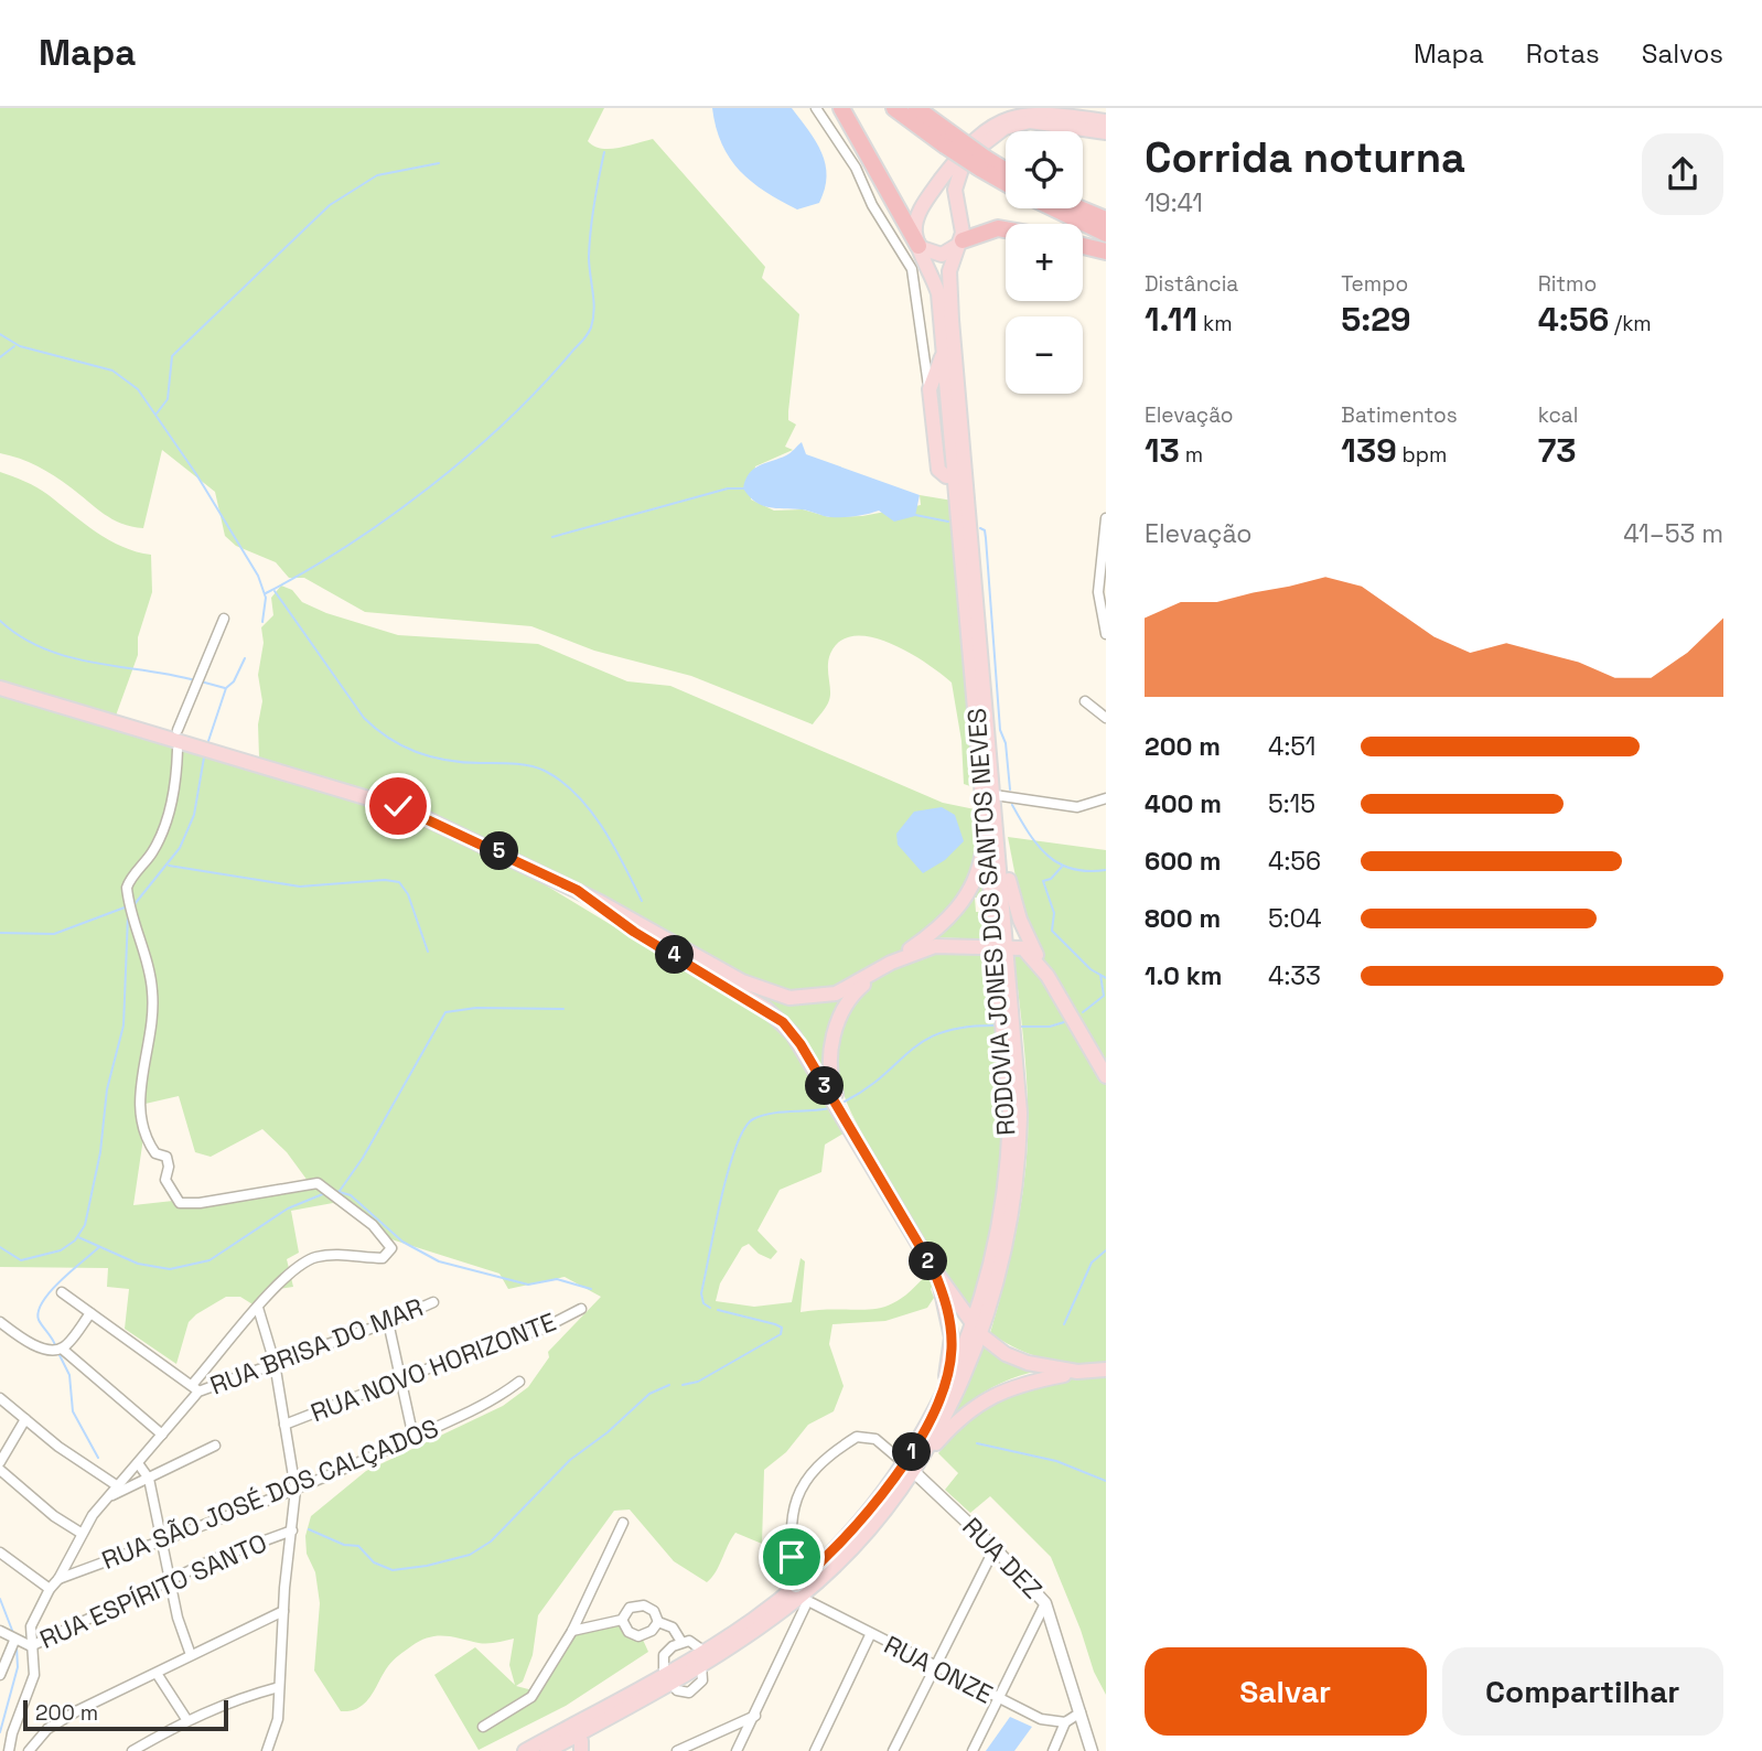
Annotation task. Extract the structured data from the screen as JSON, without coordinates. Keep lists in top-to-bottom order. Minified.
{"streets":{"main road":["RODOVIA JONES DOS SANTOS NEVES"],"street":["RUA BRISA DO MAR","RUA NOVO HORIZONTE","RUA SÃO JOSÉ DOS CALÇADOS","RUA DEZ","RUA ESPÍRITO SANTO","RUA ONZE"]},"crossings":[["RODOVIA JONES DOS SANTOS NEVES","RUA DEZ"],["RODOVIA JONES DOS SANTOS NEVES","RUA ONZE"],["RUA DEZ","RUA ONZE"]],"scale_bar":"200 m","page":{"header":"Mapa","nav":["Mapa","Rotas","Salvos"],"heading":["Corrida noturna","19:41"],"map_buttons":["+","−"],"stats":[["Distância","1.11 km"],["Tempo","5:29"],["Ritmo","4:56 /km"],["Elevação","13 m"],["Batimentos","139 bpm"],["kcal","73"]],"chart":["Elevação","41–53 m"],"list":[{"name":"200 m","note":"4:51"},{"name":"400 m","note":"5:15"},{"name":"600 m","note":"4:56"},{"name":"800 m","note":"5:04"},{"name":"1.0 km","note":"4:33"}],"pins":["5","4","3","2","1"],"buttons":["Salvar","Compartilhar"],"scale":"200 m"}}
